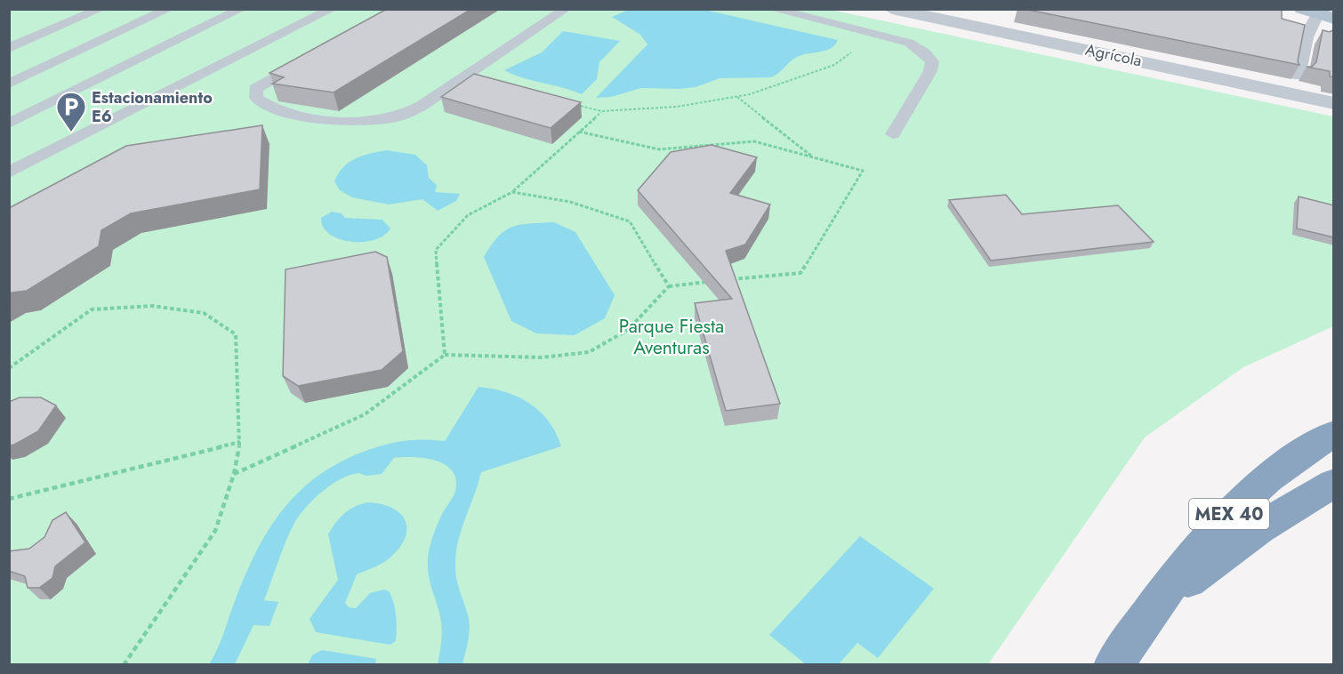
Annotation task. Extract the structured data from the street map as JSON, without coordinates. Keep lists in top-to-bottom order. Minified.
{"streets":{"highway":["MEX 40"],"street":["Agrícola"]},"parks":["Parque Fiesta Aventuras"],"places":{"parking":["Estacionamiento E6"]}}
